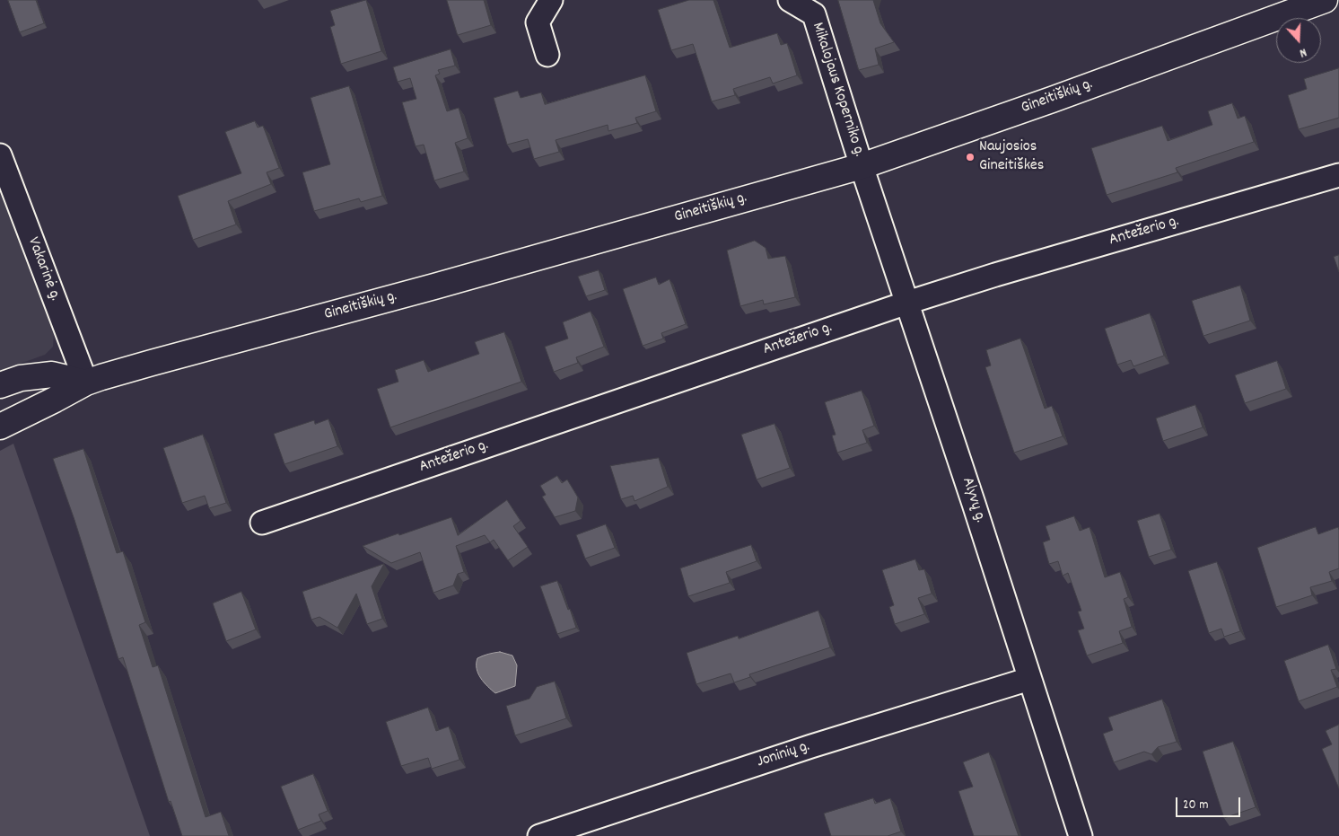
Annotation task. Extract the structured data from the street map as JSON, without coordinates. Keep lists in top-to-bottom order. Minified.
{"streets":{"street":["Mikalojaus Koperniko g.","Gineitiškių g.","Antežerio g.","Vakarinė g.","Alyvų g.","Joninių g."]},"crossings":[["Mikalojaus Koperniko g.","Gineitiškių g."],["Mikalojaus Koperniko g.","Alyvų g."],["Gineitiškių g.","Vakarinė g."],["Gineitiškių g.","Alyvų g."],["Antežerio g.","Alyvų g."],["Alyvų g.","Joninių g."]],"places":["Naujosios Gineitiškės"],"scale_bar":"20 m","north":"bottom"}
